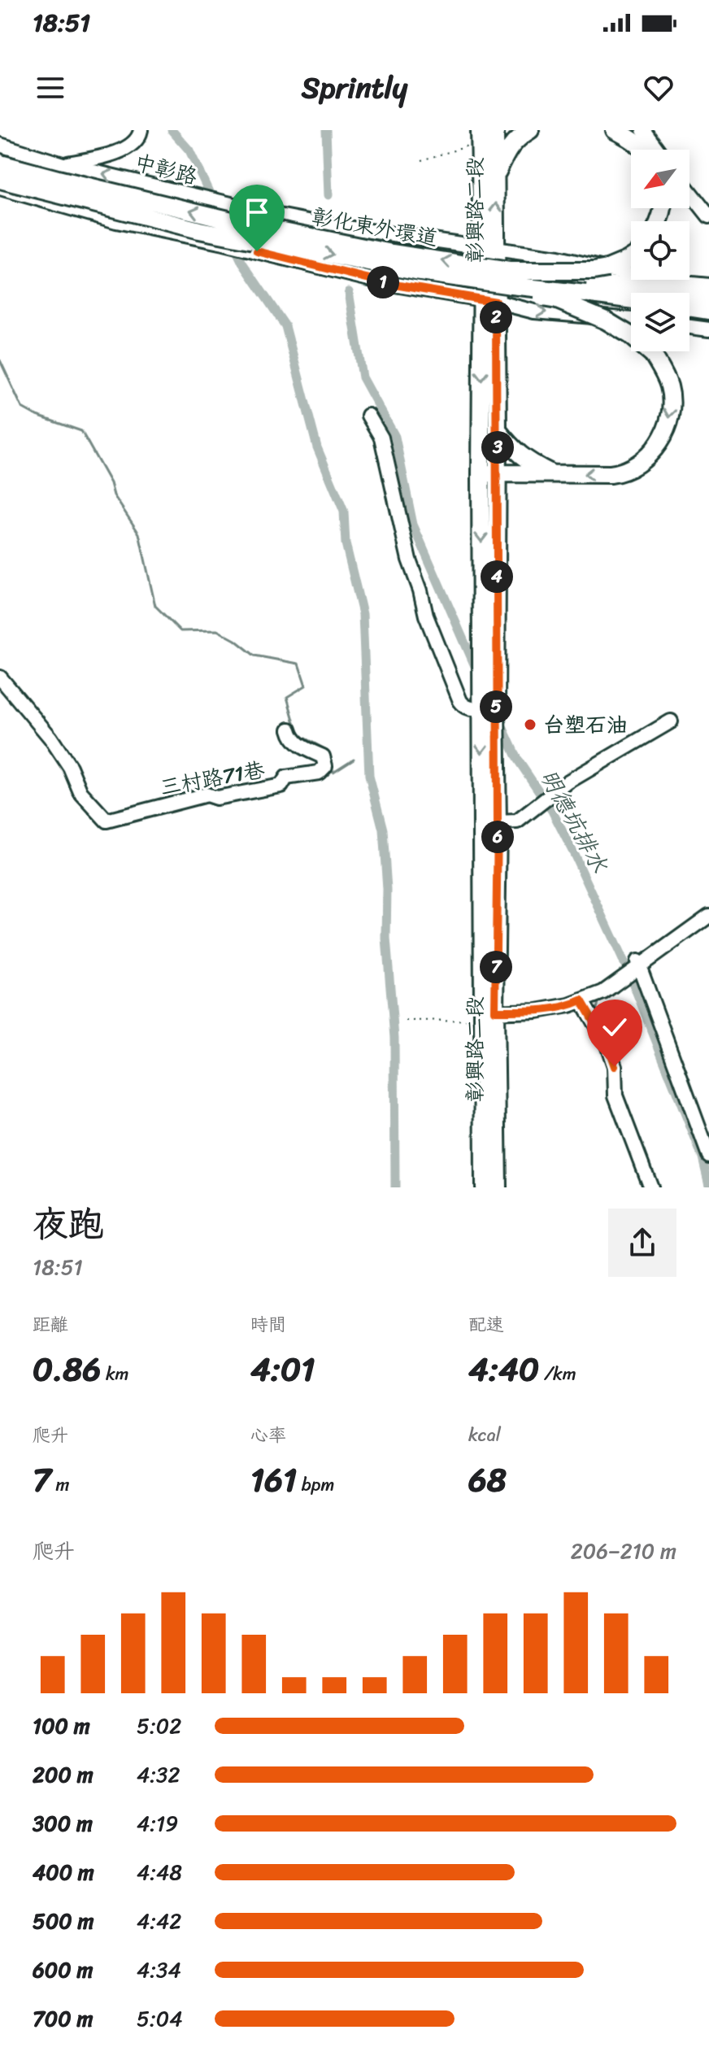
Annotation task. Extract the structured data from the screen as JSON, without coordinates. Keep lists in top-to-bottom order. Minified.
{"streets":{"main road":["彰興路二段","彰化東外環道"],"street":["中彰路","三村路71巷"]},"crossings":[["中彰路","彰興路二段"]],"water":["明德坑排水"],"places":["台塑石油"],"north":"bottom left","page":{"status":"18:51","header":"Sprintly","pins":["1","2","3","4","5","6","7"],"heading":["夜跑","18:51"],"stats":[["距離","0.86 km"],["時間","4:01"],["配速","4:40 /km"],["爬升","7 m"],["心率","161 bpm"],["kcal","68"]],"chart":["爬升","206–210 m"],"list":[{"name":"100 m","note":"5:02"},{"name":"200 m","note":"4:32"},{"name":"300 m","note":"4:19"},{"name":"400 m","note":"4:48"},{"name":"500 m","note":"4:42"},{"name":"600 m","note":"4:34"},{"name":"700 m","note":"5:04"}]}}
